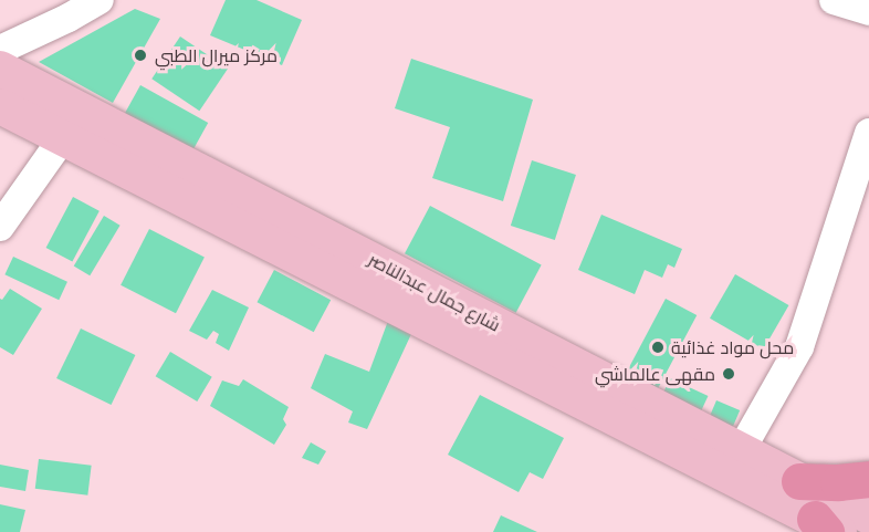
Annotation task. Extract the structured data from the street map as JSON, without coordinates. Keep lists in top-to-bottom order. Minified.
{"streets":{"main road":["شارع جمال عبدالناصر"]},"places":["مركز ميرال الطبي","محل مواد غذائية","مقهى عالماشي"]}
